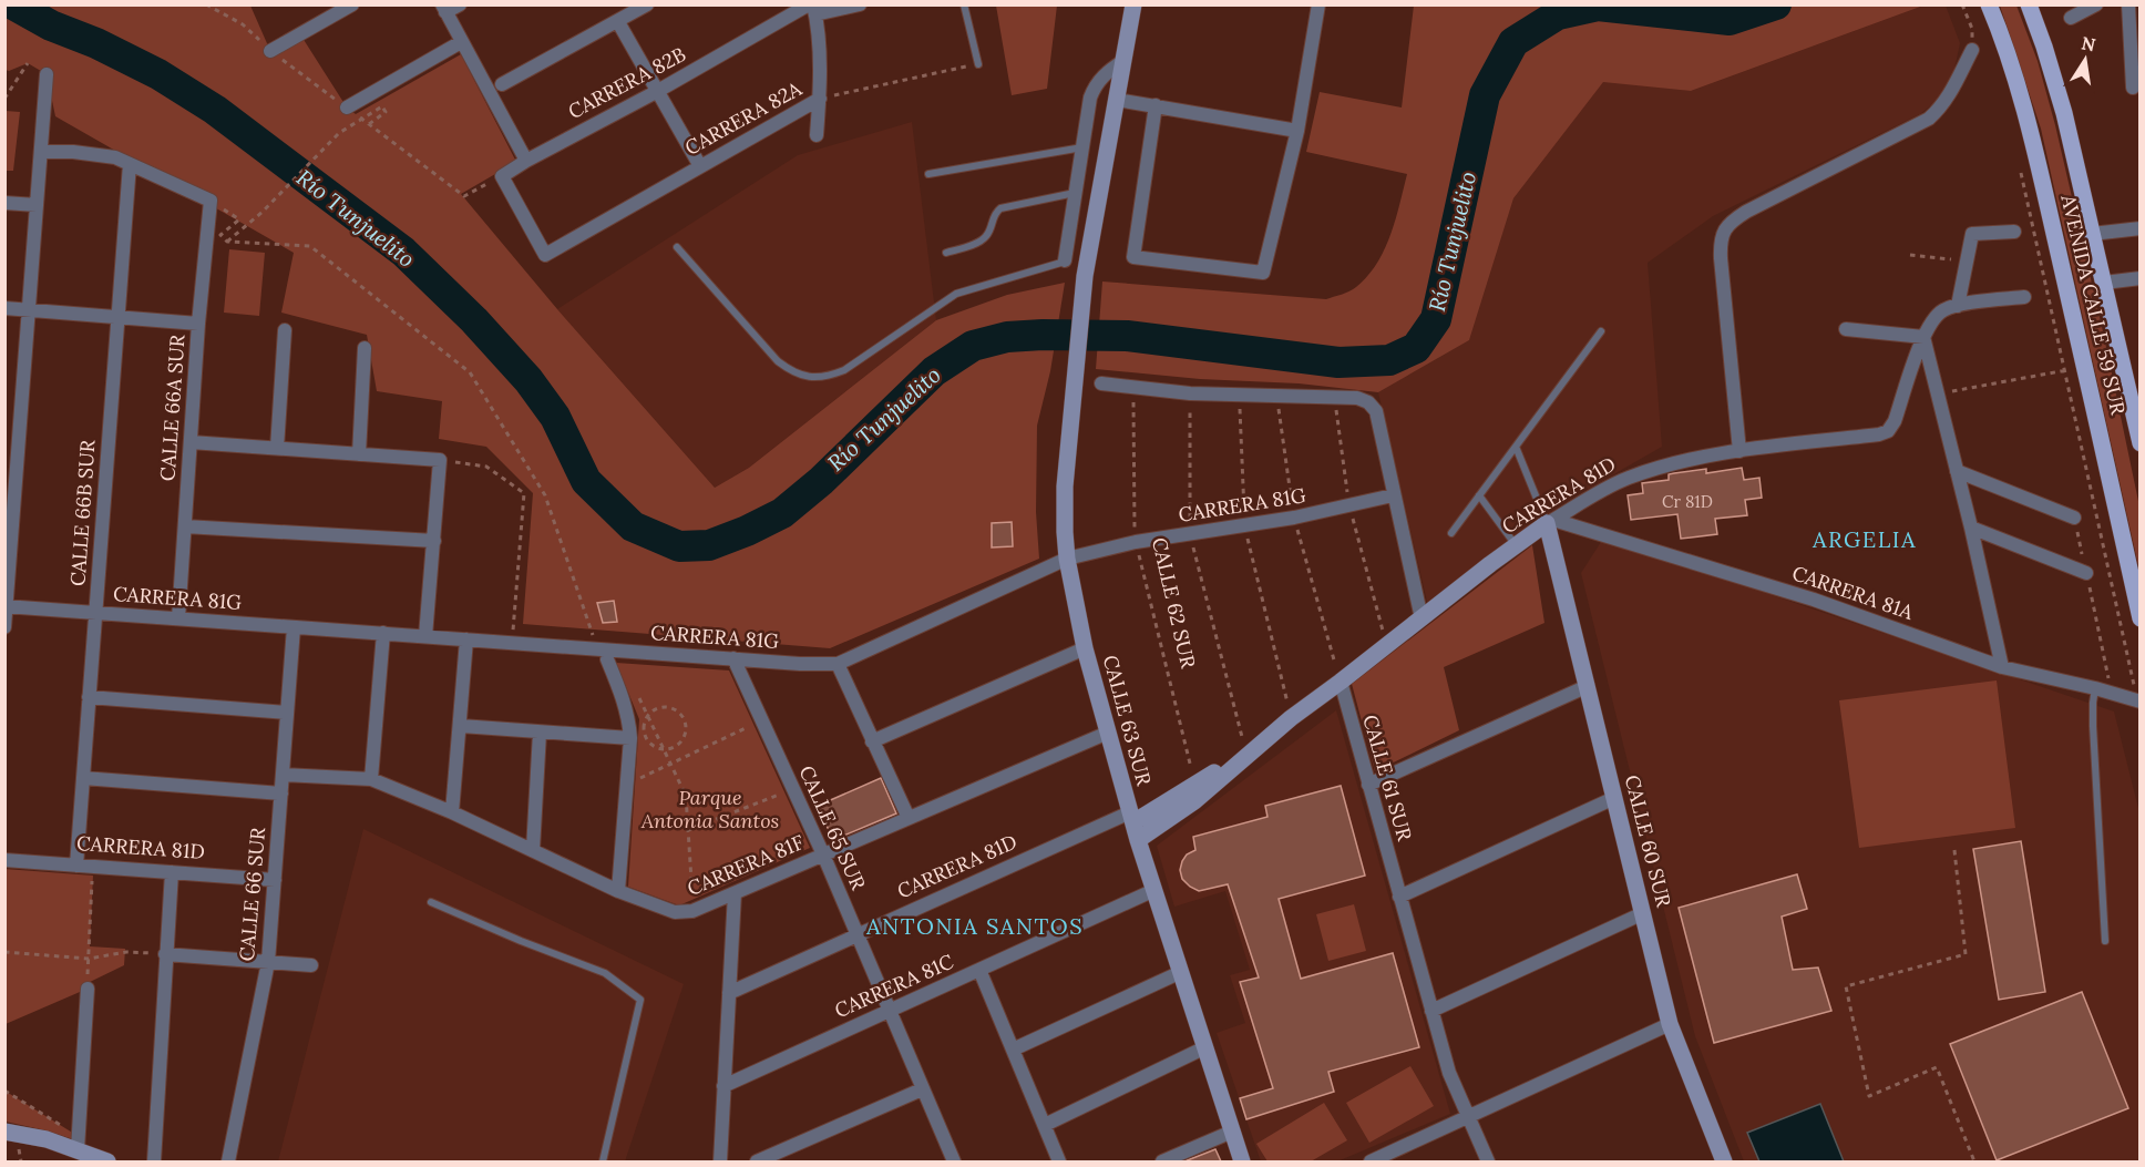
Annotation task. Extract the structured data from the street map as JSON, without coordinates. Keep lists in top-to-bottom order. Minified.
{"streets":{"main road":["AVENIDA CALLE 59 SUR"],"street":["CARRERA 82B","CARRERA 82A","CALLE 66A SUR","CARRERA 81D","CARRERA 81G","CALLE 66B SUR","CARRERA 81A","CALLE 63 SUR","CALLE 61 SUR","CALLE 65 SUR","CALLE 60 SUR","CARRERA 81F","CALLE 66 SUR","CARRERA 81C"],"path":["CALLE 62 SUR"]},"crossings":[["CARRERA 82B","CARRERA 82A"],["CALLE 66A SUR","CARRERA 81G"],["CARRERA 81D","CALLE 66B SUR"],["CARRERA 81D","CARRERA 81A"],["CARRERA 81D","CALLE 62 SUR"],["CARRERA 81D","CALLE 63 SUR"],["CARRERA 81D","CALLE 61 SUR"],["CARRERA 81D","CALLE 65 SUR"],["CARRERA 81D","CALLE 60 SUR"],["CARRERA 81D","CALLE 66 SUR"],["CARRERA 81G","CALLE 66B SUR"],["CARRERA 81G","CALLE 62 SUR"],["CARRERA 81G","CALLE 63 SUR"],["CARRERA 81G","CALLE 65 SUR"],["CARRERA 81G","CALLE 66 SUR"],["CARRERA 81A","CALLE 60 SUR"],["CALLE 63 SUR","CARRERA 81F"],["CALLE 63 SUR","CARRERA 81C"],["CALLE 65 SUR","CARRERA 81F"],["CALLE 65 SUR","CARRERA 81C"],["CARRERA 81F","CALLE 66 SUR"]],"districts":["ARGELIA","ANTONIA SANTOS"],"water":["Río Tunjuelito"],"parks":["Parque Antonia Santos"],"house_numbers":["Cr 81D"],"north":"top"}
